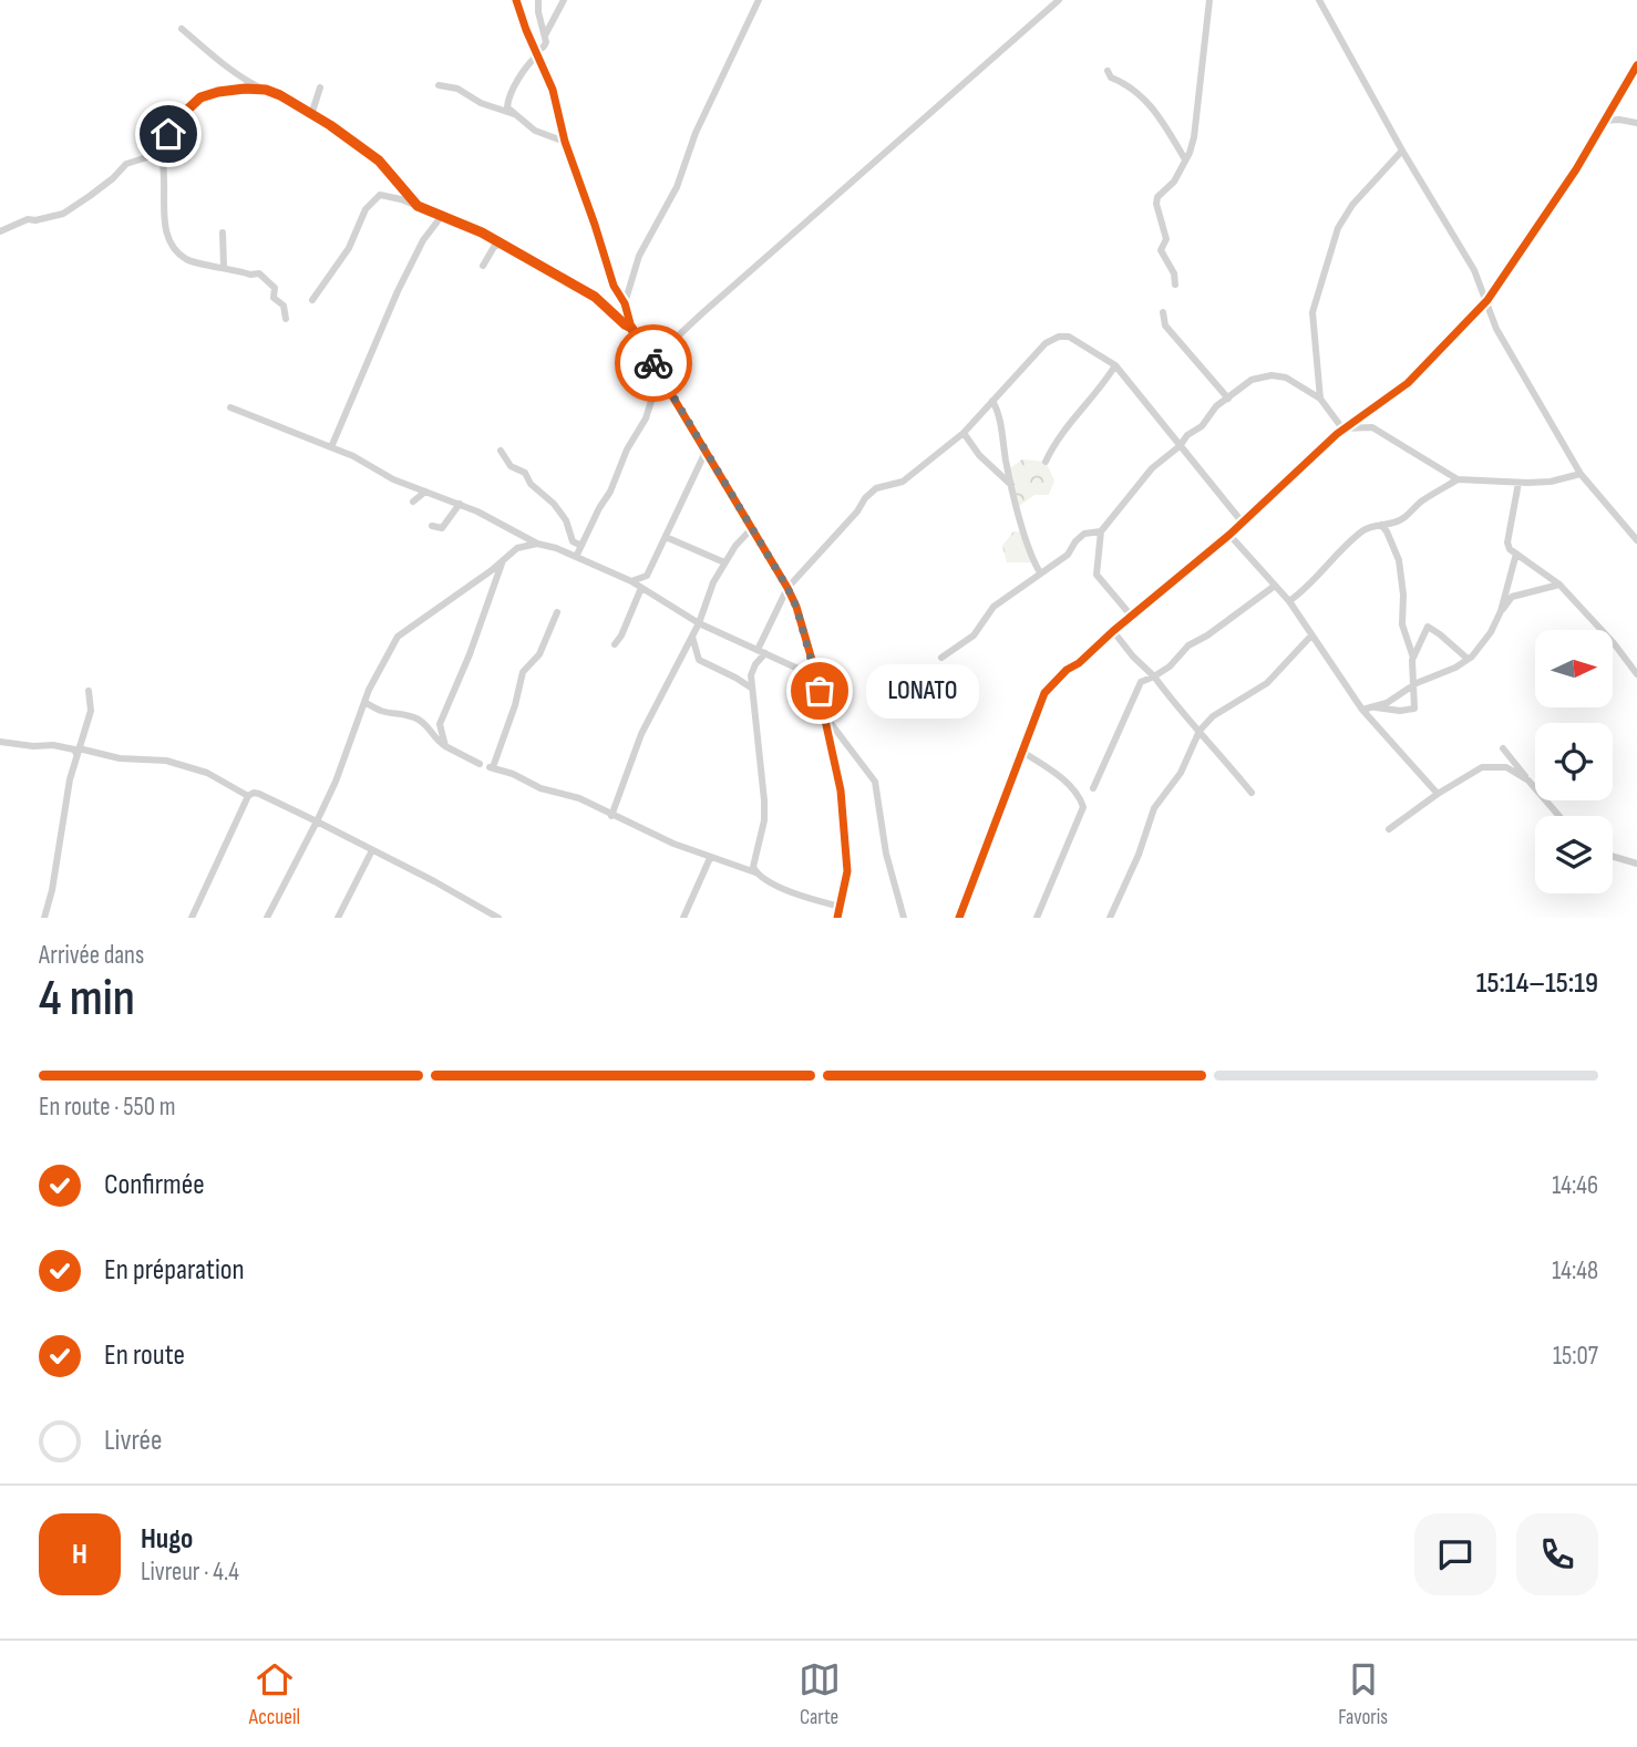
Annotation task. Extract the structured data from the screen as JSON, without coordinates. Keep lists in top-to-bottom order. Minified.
{"places":["LONATO"],"north":"right","page":{"bubble":"LONATO","heading":["4 min","Arrivée dans","15:14–15:19"],"panel":["Hugo","Livreur · 4.4"],"bar":"En route · 550 m","list":[["Confirmée","14:46"],["En préparation","14:48"],["En route","15:07"],"Livrée"],"round":"H","tabs":["Accueil","Carte","Favoris"]}}
